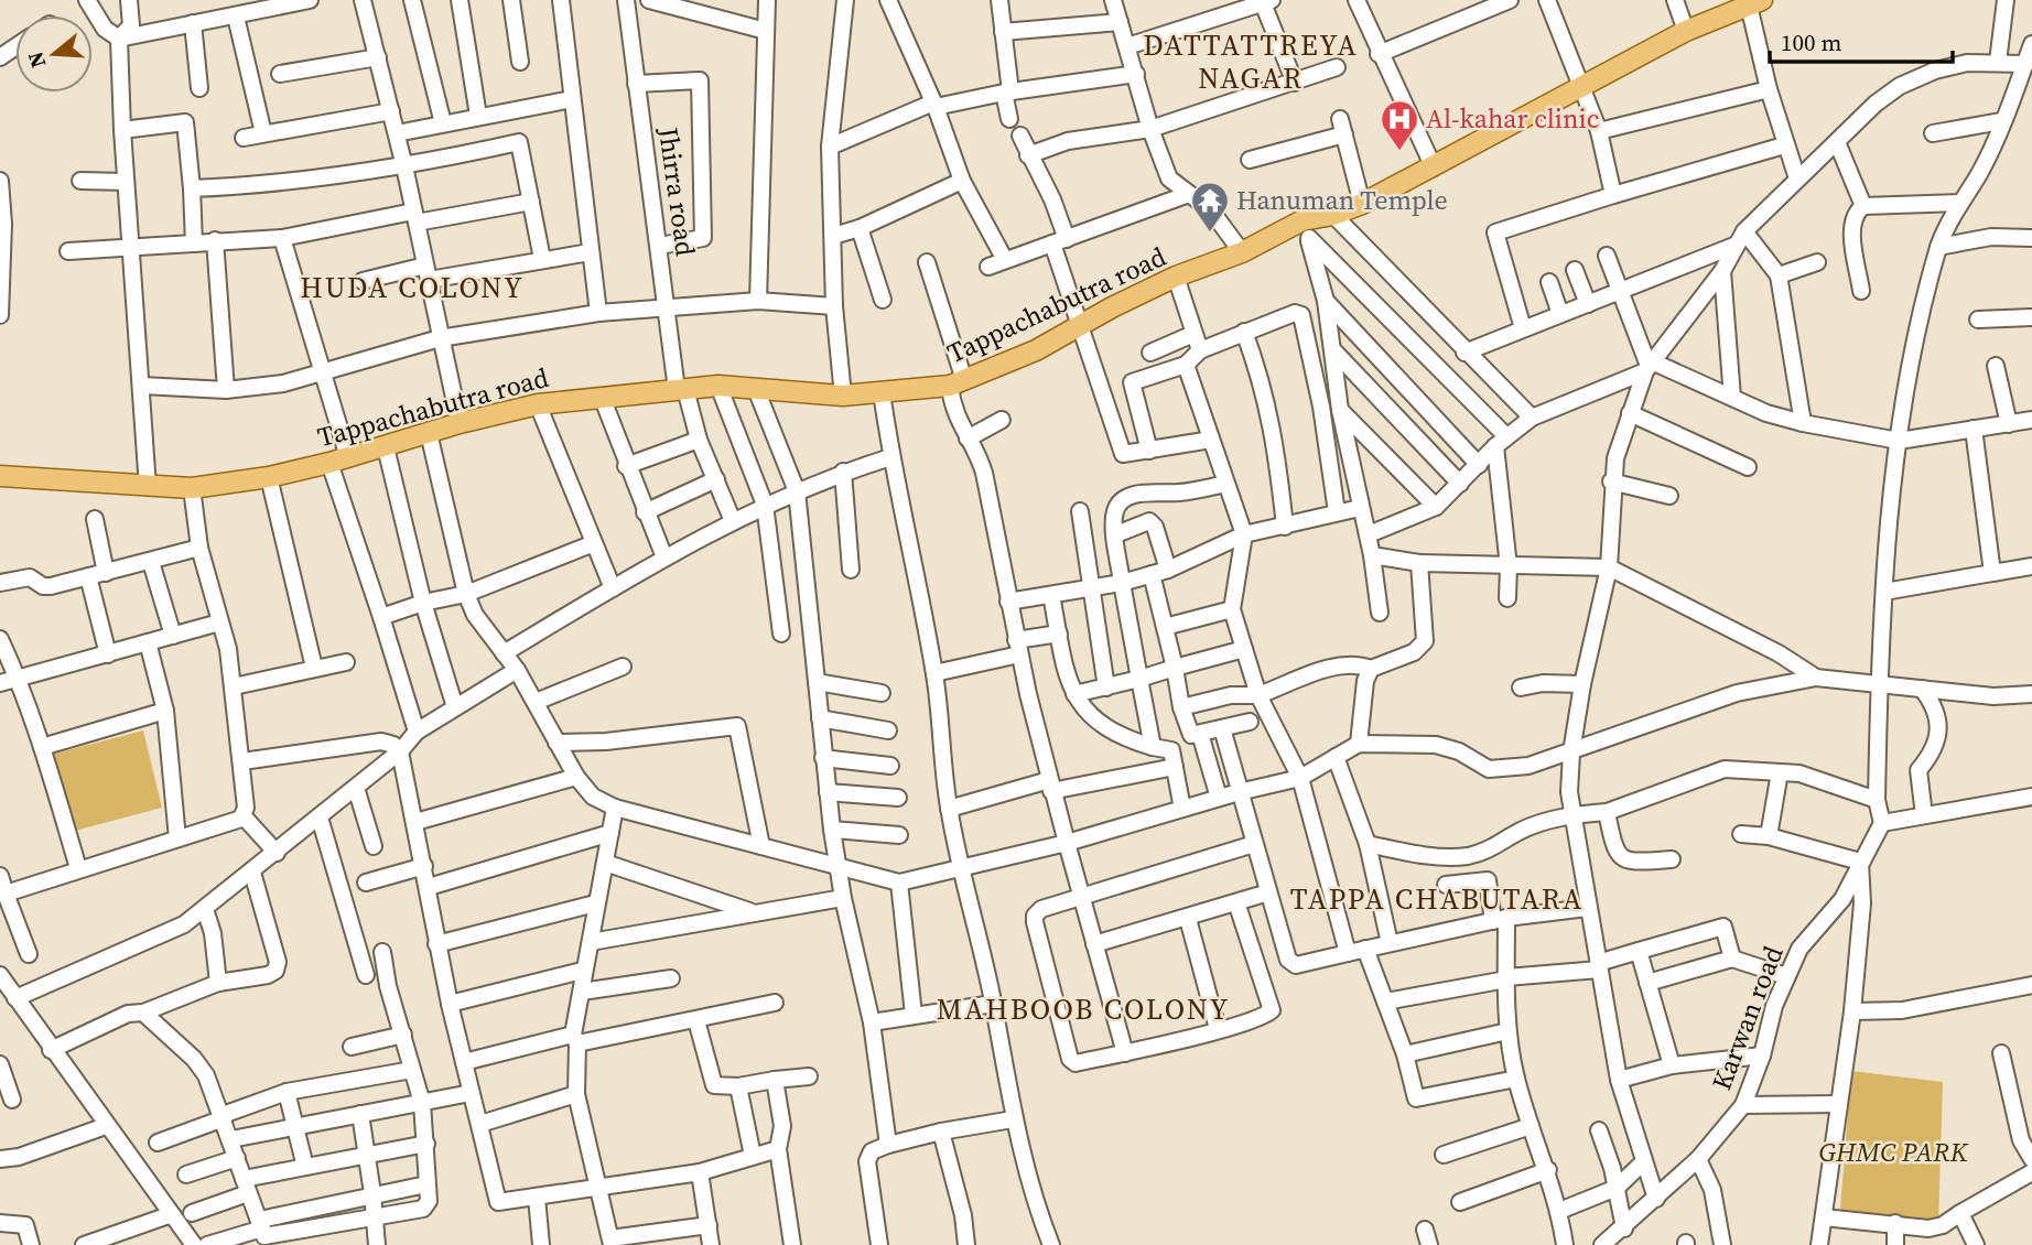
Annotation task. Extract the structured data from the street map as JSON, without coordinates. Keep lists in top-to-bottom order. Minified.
{"streets":{"main road":["Tappachabutra road"],"street":["Jhirra road","Karwan road"]},"crossings":[["Jhirra road","Tappachabutra road"]],"districts":["DATTATTREYA NAGAR","HUDA COLONY","TAPPA CHABUTARA","MAHBOOB COLONY"],"parks":["GHMC PARK"],"places":{"hospital":["Al-kahar clinic"],"temple":["Hanuman Temple"]},"scale_bar":"100 m","north":"left"}
